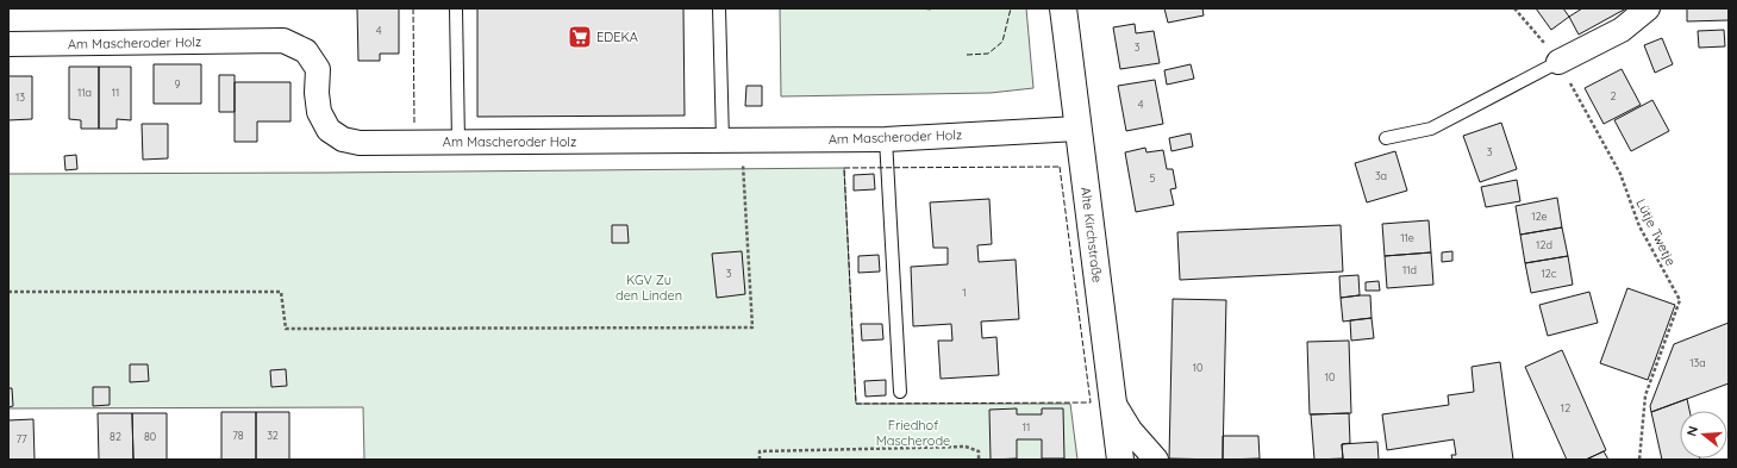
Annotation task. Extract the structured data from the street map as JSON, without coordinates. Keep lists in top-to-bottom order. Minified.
{"streets":{"main road":["Alte Kirchstraße"],"street":["Am Mascheroder Holz"],"path":["Lütje Twetje"]},"crossings":[["Am Mascheroder Holz","Alte Kirchstraße"]],"parks":["KGV Zu den Linden","Friedhof Mascherode"],"places":{"supermarket":["EDEKA"]},"house_numbers":["4","3","9","11a","11","2","13","4","3","3a","5","12e","11e","12d","11d","3","12c","1","13a","10","10","12","11","78","32","82","80","77"],"north":"left"}
